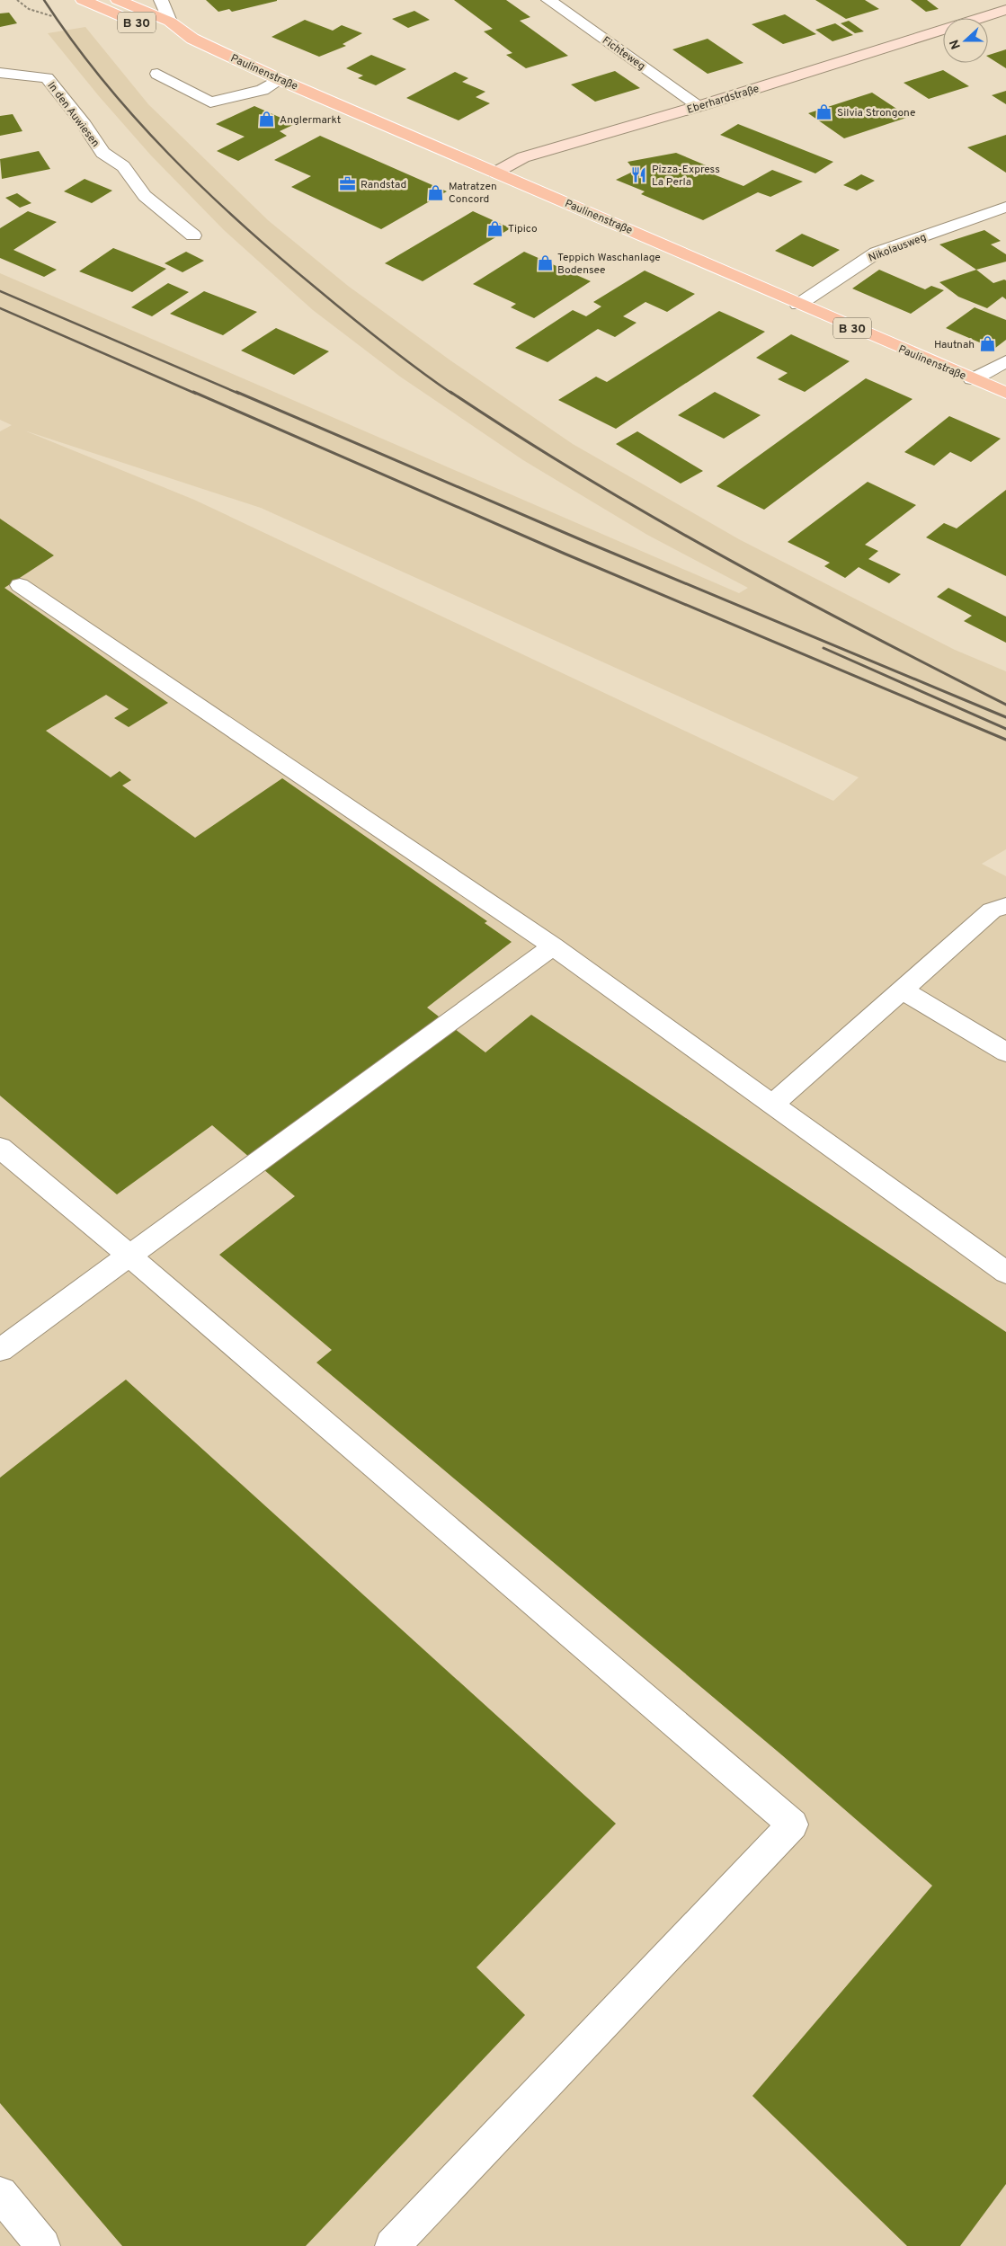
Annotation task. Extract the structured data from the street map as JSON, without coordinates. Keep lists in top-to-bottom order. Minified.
{"streets":{"main road":["B 30","Paulinenstraße"],"street":["Fichteweg","Eberhardstraße","In den Auwiesen","Nikolausweg"]},"crossings":[["Fichteweg","Eberhardstraße"],["Paulinenstraße","Eberhardstraße"],["Paulinenstraße","Nikolausweg"]],"places":{"shop":["Silvia Strongone","Anglermarkt","Matratzen Concord","Tipico","Teppich Waschanlage Bodensee","Hautnah"],"restaurant":["Pizza-Express La Perla"],"office":["Randstad"]},"north":"left"}
